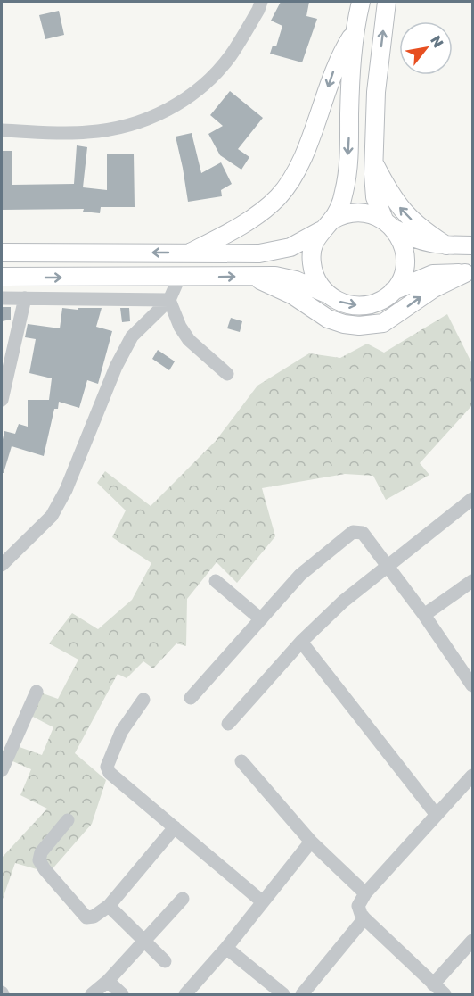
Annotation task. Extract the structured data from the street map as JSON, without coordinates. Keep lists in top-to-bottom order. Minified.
{"north":"top right"}
